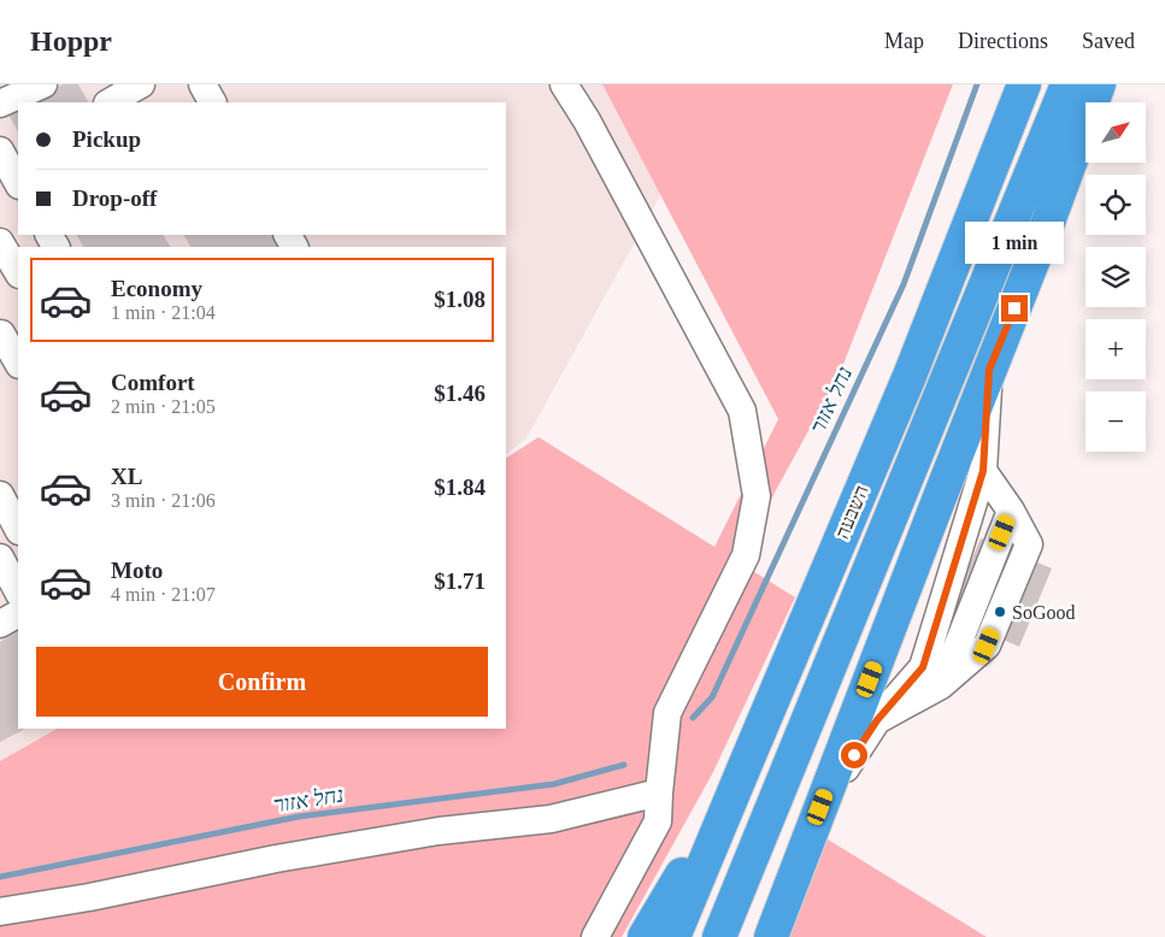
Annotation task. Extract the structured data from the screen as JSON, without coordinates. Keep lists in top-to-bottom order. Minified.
{"streets":{"highway":["השבעה"]},"water":["נחל אזור"],"places":["SoGood"],"north":"top right","page":{"header":"Hoppr","nav":["Map","Directions","Saved"],"map_buttons":["+","−"],"banner":["Pickup","Drop-off"],"bubble":"1 min","list":[{"name":"Economy","note":"1 min · 21:04","value":"$1.08"},{"name":"Comfort","note":"2 min · 21:05","value":"$1.46"},{"name":"XL","note":"3 min · 21:06","value":"$1.84"},{"name":"Moto","note":"4 min · 21:07","value":"$1.71"}],"buttons":"Confirm"}}
